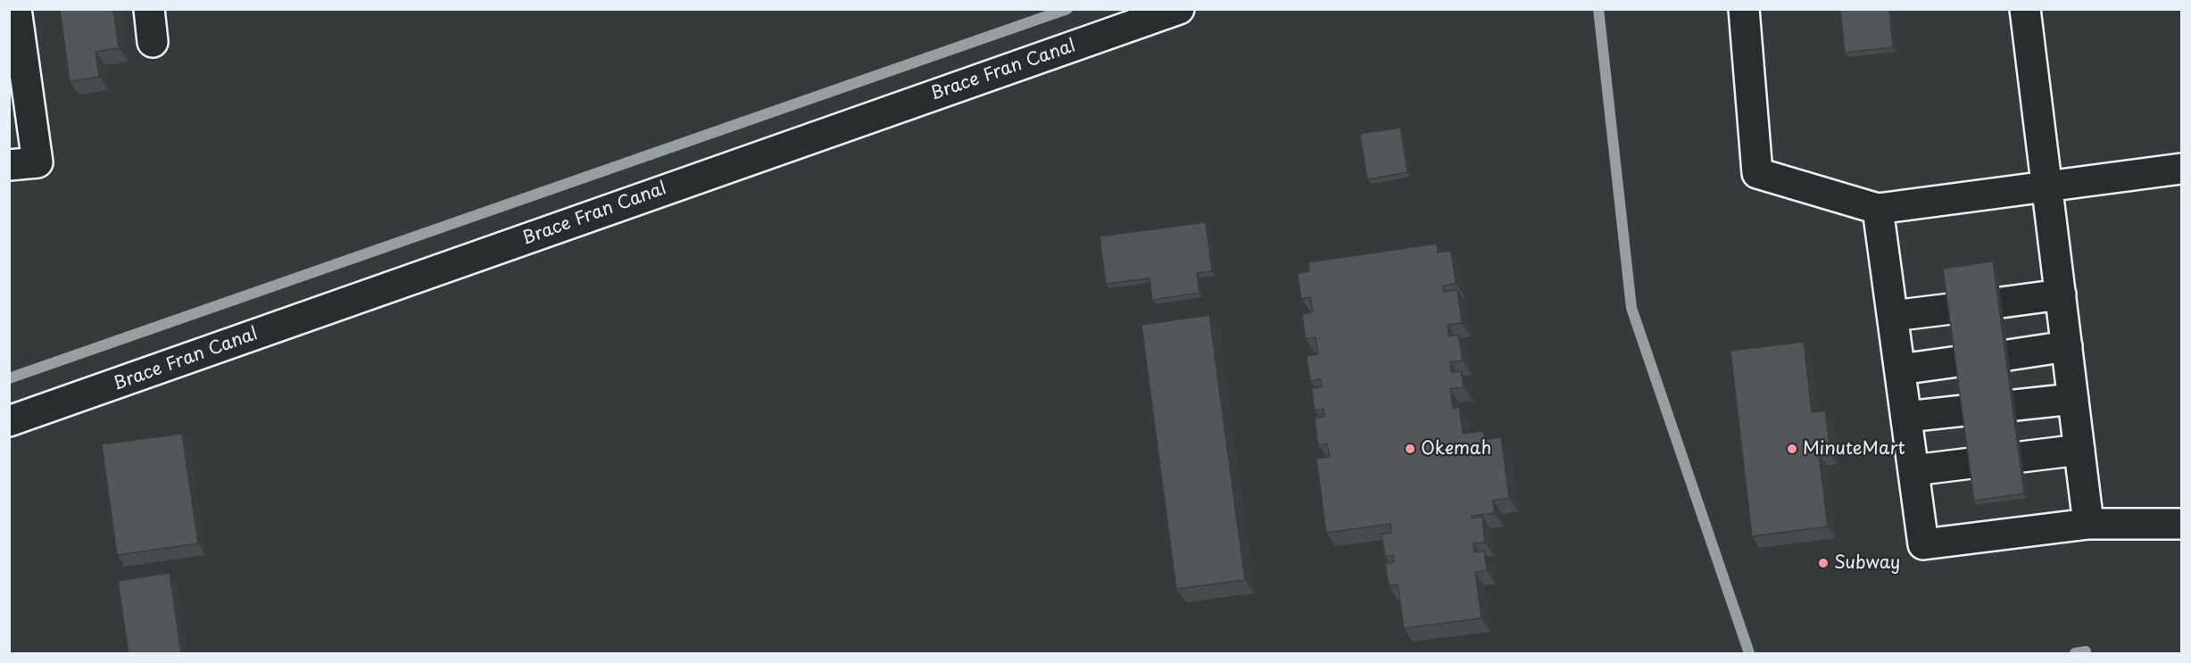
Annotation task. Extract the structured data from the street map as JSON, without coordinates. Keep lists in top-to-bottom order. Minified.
{"streets":{"street":["Brace Fran Canal"]},"places":["Okemah","MinuteMart","Subway"]}
